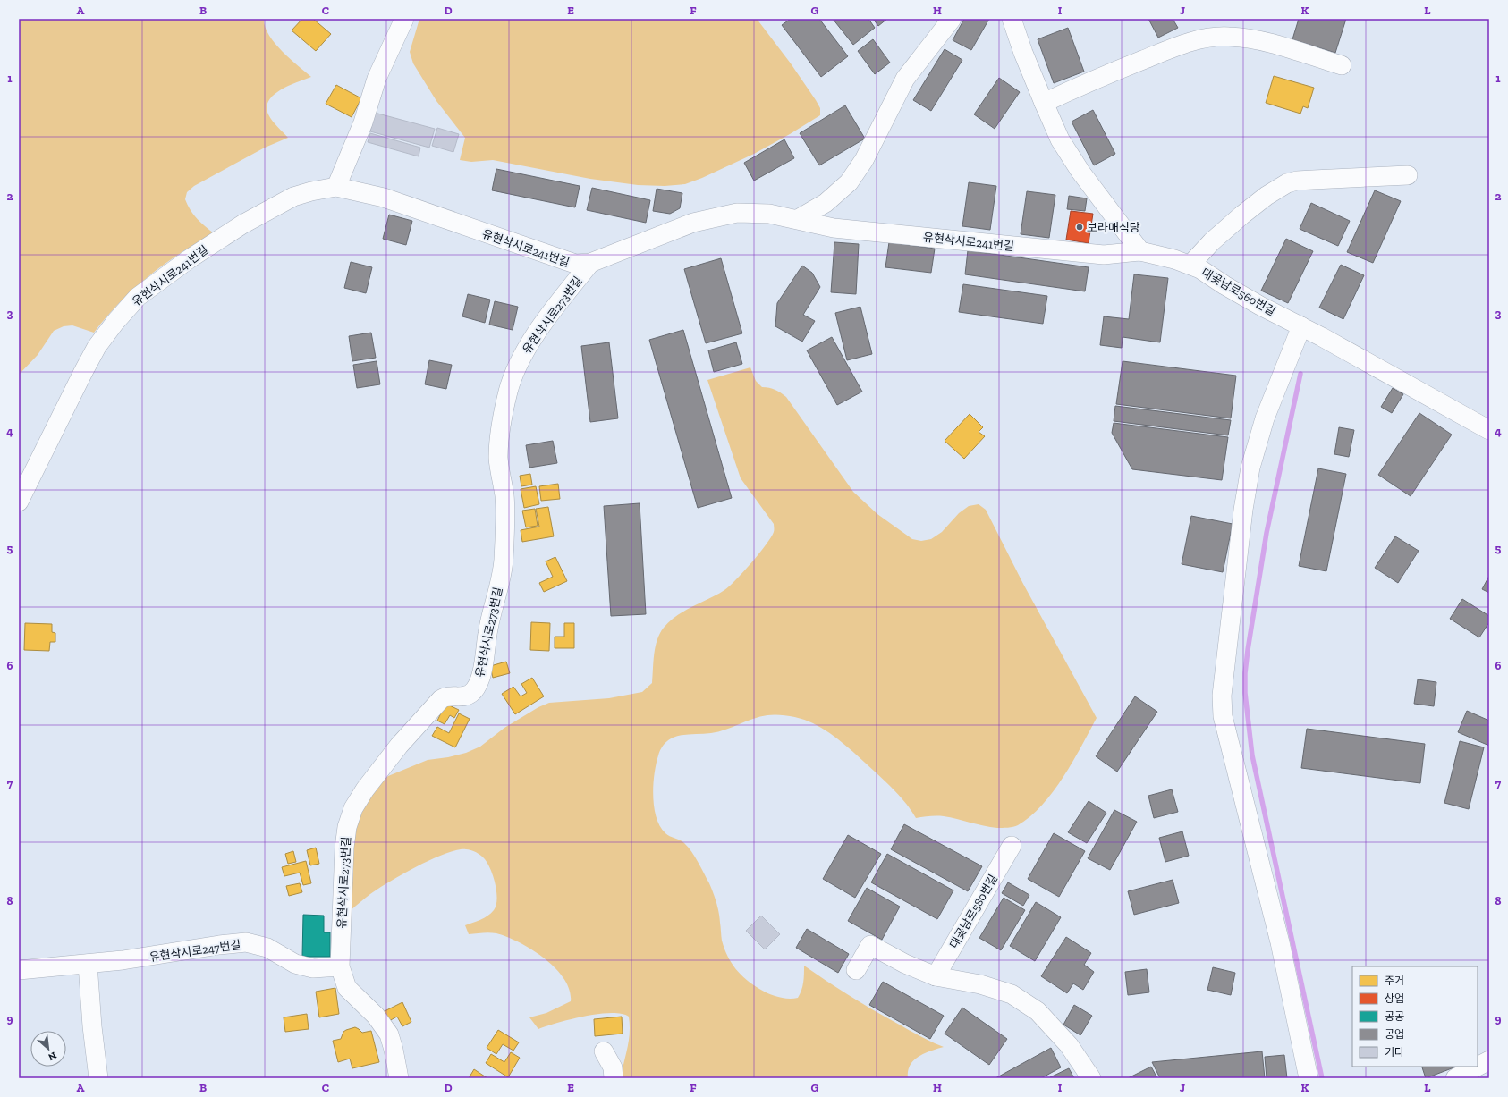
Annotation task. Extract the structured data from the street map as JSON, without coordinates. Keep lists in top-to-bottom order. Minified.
{"streets":{"lane":["유현삭시로241번길","대곶남로560번길","유현삭시로273번길","대곶남로580번길","유현삭시로247번길"]},"crossings":[["유현삭시로241번길","대곶남로560번길"],["유현삭시로241번길","유현삭시로273번길"],["유현삭시로273번길","유현삭시로247번길"]],"places":["보라매식당"],"legend":["주거","상업","공공","공업","기타"],"north":"bottom right","grid":{"columns":["A","B","C","D","E","F","G","H","I","J","K","L"],"rows":["1","2","3","4","5","6","7","8","9"]}}
